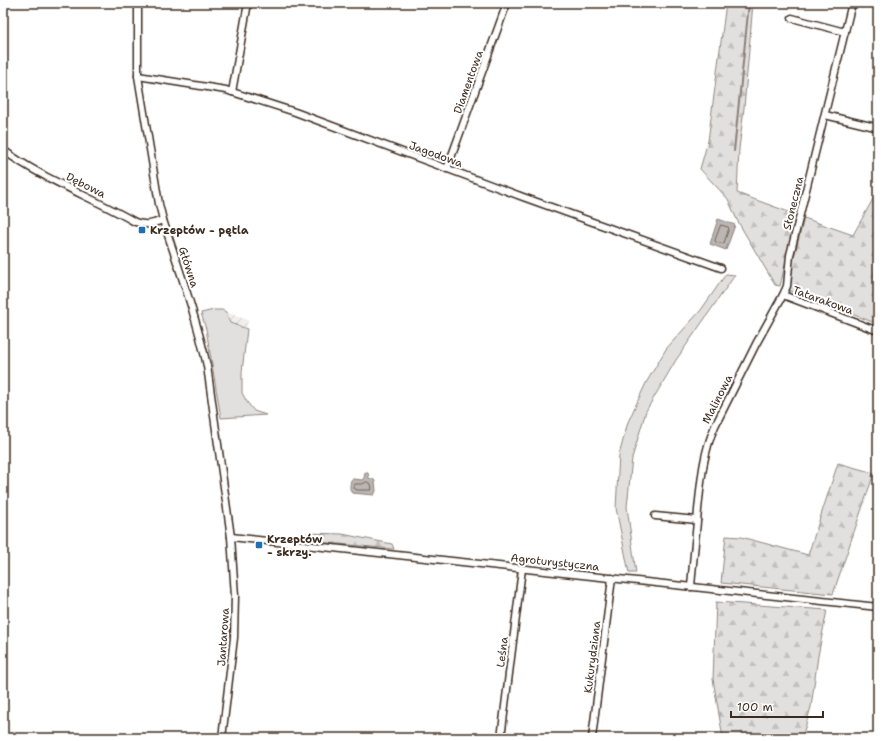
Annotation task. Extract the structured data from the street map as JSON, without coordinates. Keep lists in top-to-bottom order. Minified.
{"streets":{"street":["Diamentowa","Jagodowa","Dębowa","Słoneczna","Główna","Tatarakowa","Malinowa","Agroturystyczna","Jantarowa","Leśna","Kukurydziana"]},"crossings":[["Diamentowa","Jagodowa"],["Jagodowa","Główna"],["Dębowa","Główna"],["Słoneczna","Tatarakowa"],["Słoneczna","Malinowa"],["Główna","Agroturystyczna"],["Główna","Jantarowa"],["Tatarakowa","Malinowa"],["Malinowa","Agroturystyczna"],["Agroturystyczna","Jantarowa"],["Agroturystyczna","Leśna"],["Agroturystyczna","Kukurydziana"]],"places":{"transit":["Krzeptów - pętla","Krzeptów - skrzy."]},"scale_bar":"100 m"}
